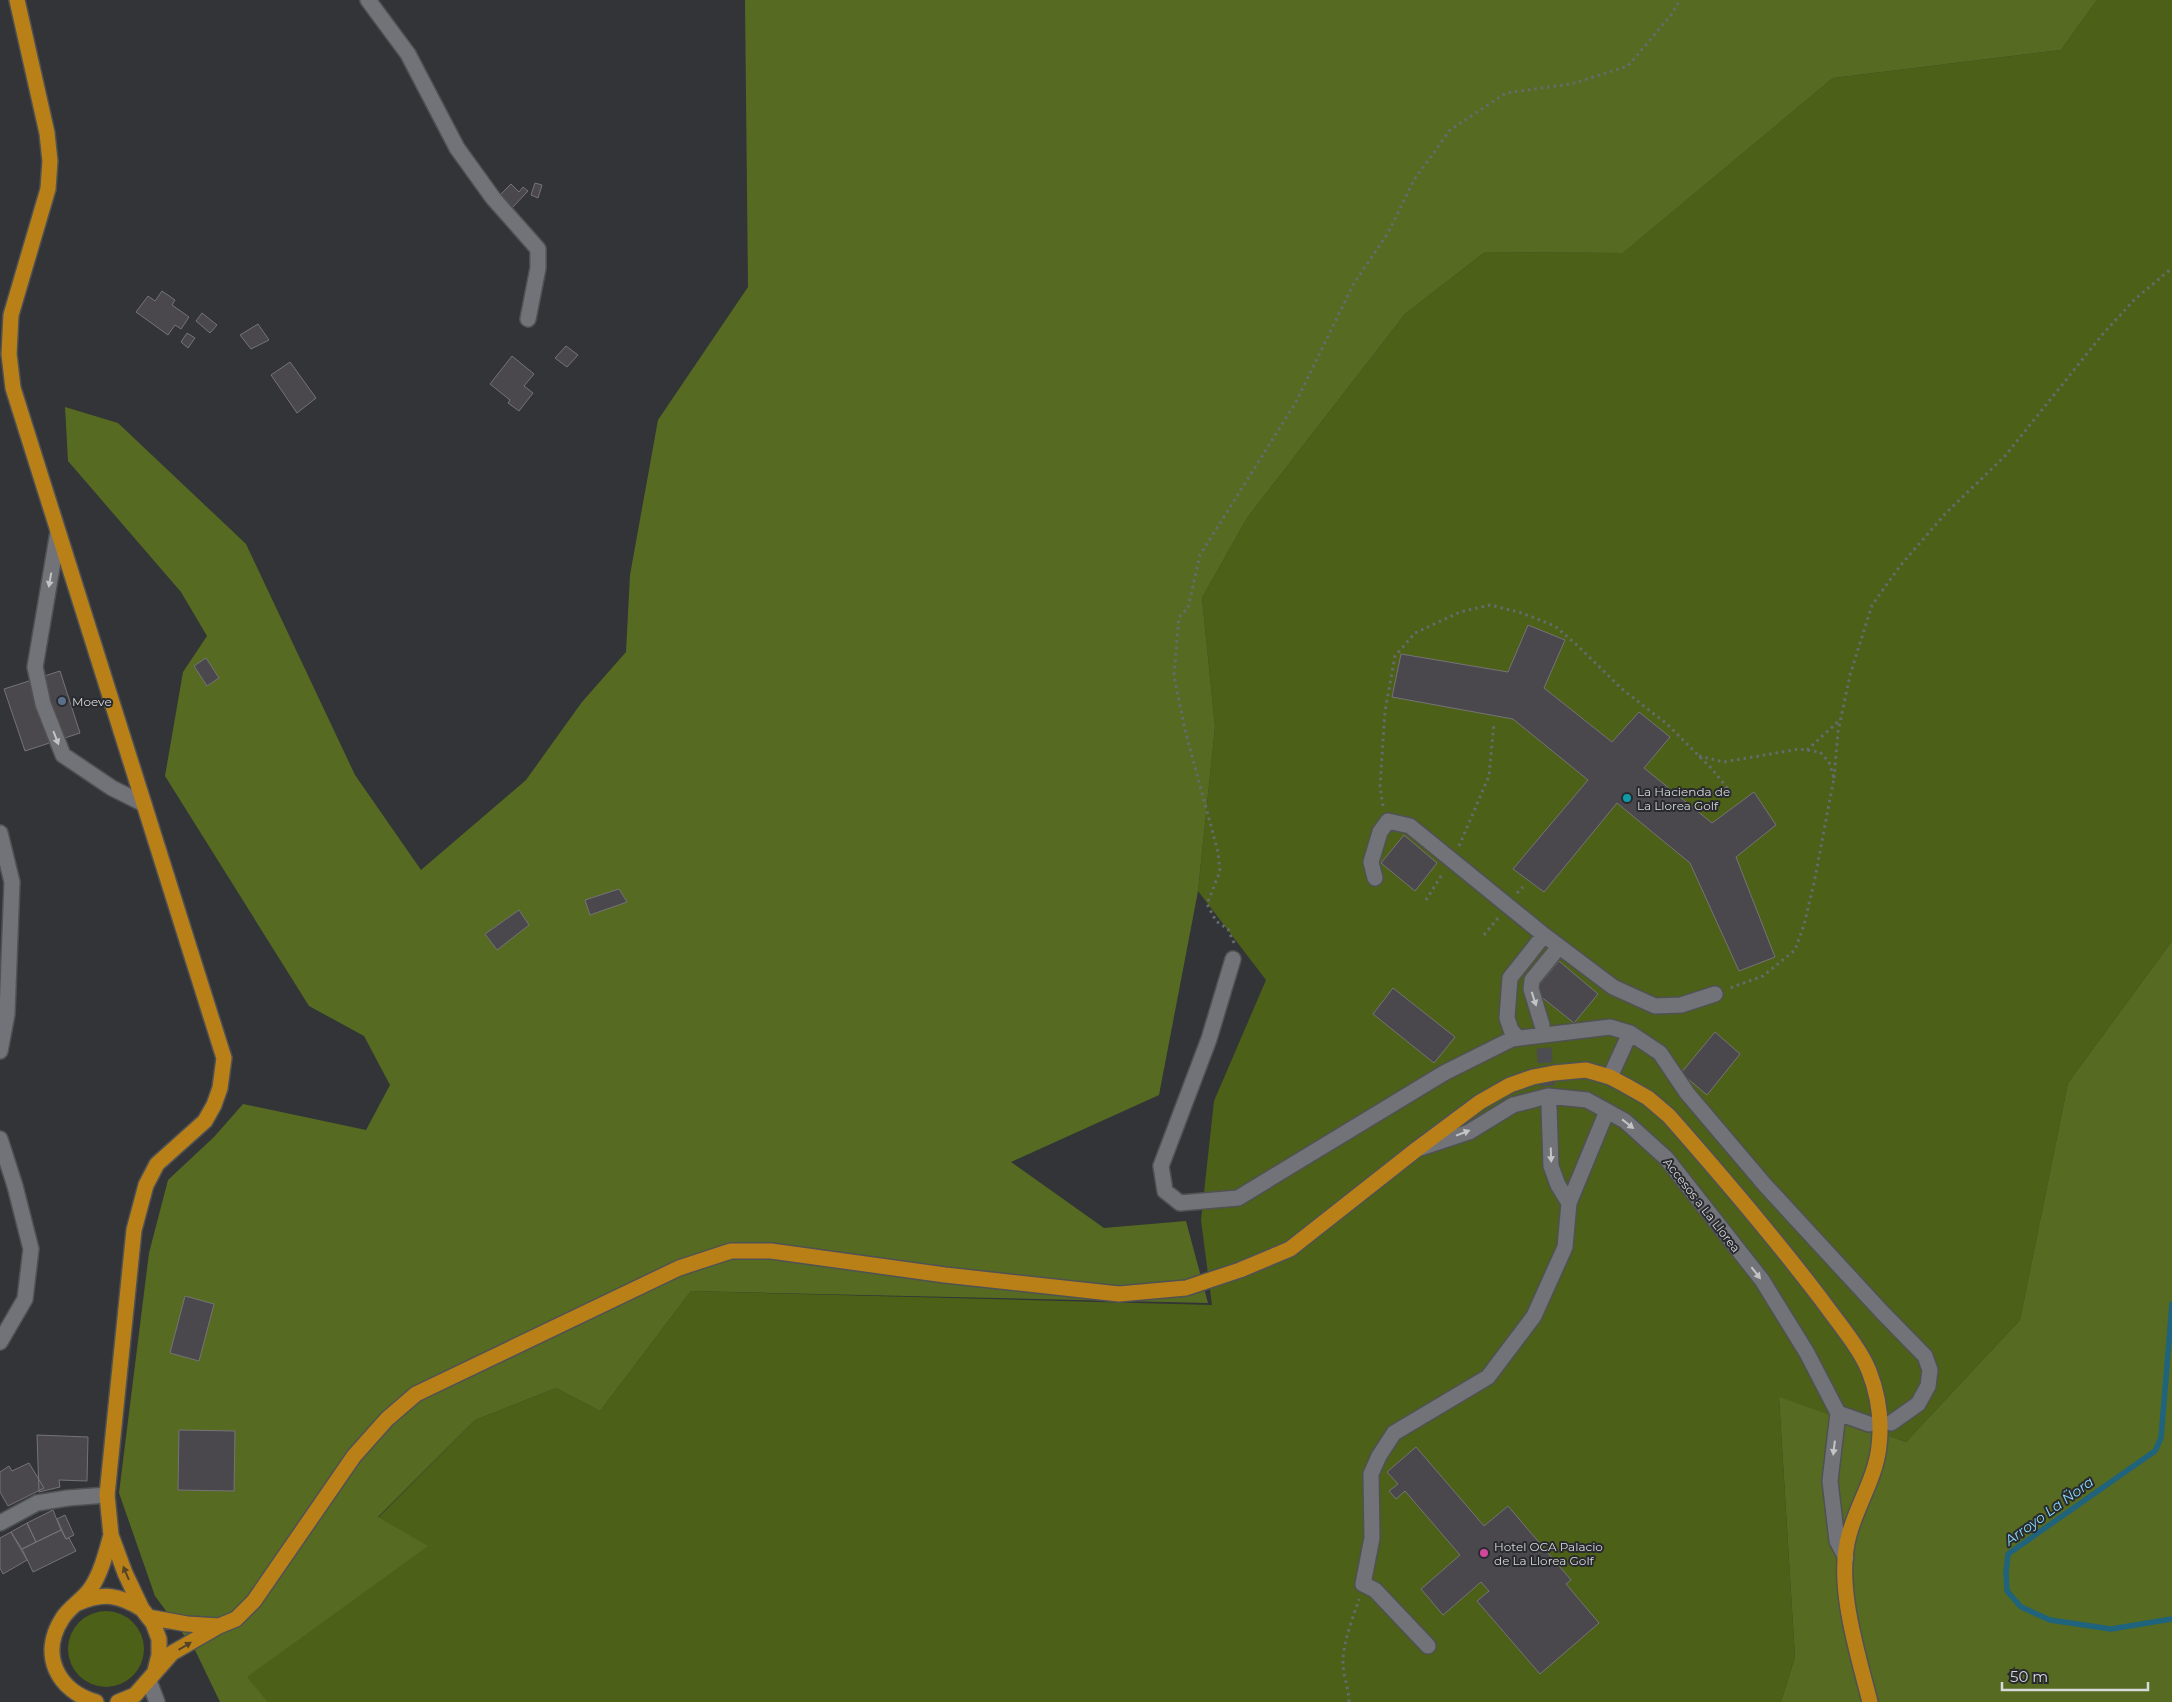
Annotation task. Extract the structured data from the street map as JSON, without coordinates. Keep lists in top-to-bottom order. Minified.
{"streets":{"street":["Accesos a La Llorea"]},"one_way":["Accesos a La Llorea"],"water":["Arroyo La Ñora"],"places":["Moeve","La Hacienda de La Llorea Golf","Hotel OCA Palacio de La Llorea Golf"],"scale_bar":"50 m"}
